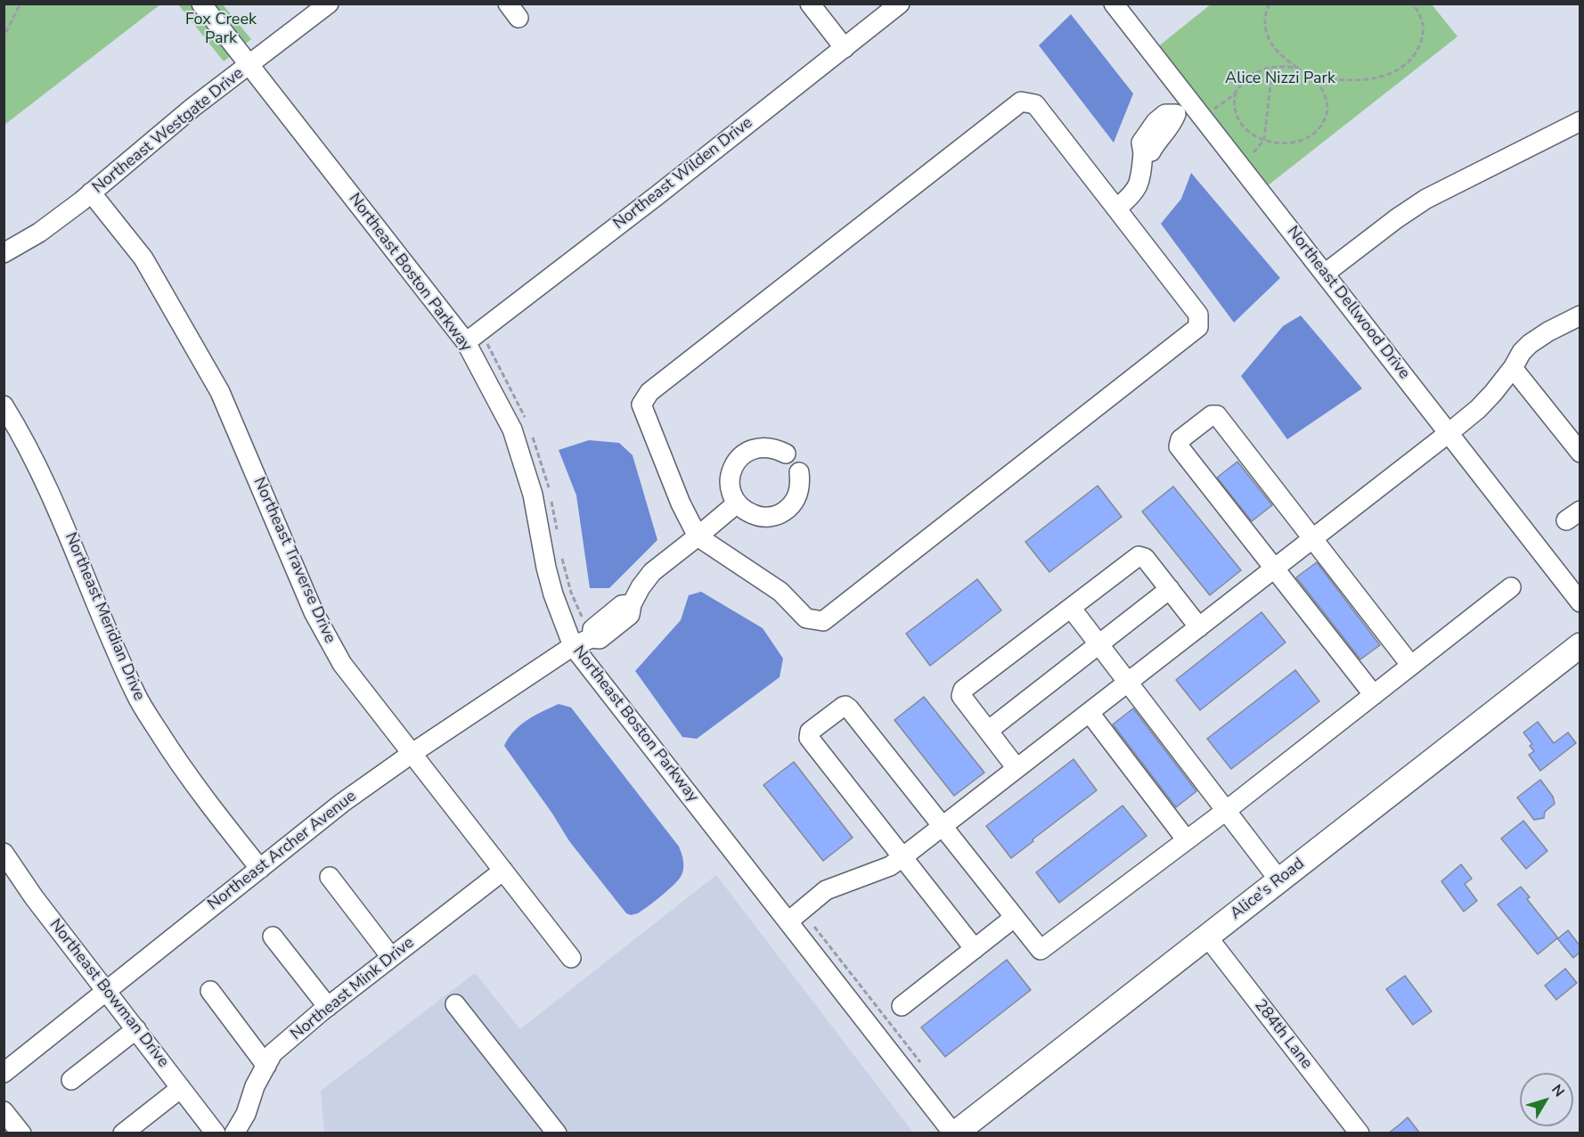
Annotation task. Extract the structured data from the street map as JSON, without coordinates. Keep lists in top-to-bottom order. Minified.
{"streets":{"main road":["Alice's Road"],"street":["Northeast Westgate Drive","Northeast Wilden Drive","Northeast Boston Parkway","Northeast Dellwood Drive","Northeast Traverse Drive","Northeast Meridian Drive","Northeast Archer Avenue","Northeast Mink Drive","Northeast Bowman Drive","284th Lane"]},"crossings":[["Northeast Westgate Drive","Northeast Boston Parkway"],["Northeast Westgate Drive","Northeast Traverse Drive"],["Northeast Wilden Drive","Northeast Boston Parkway"],["Northeast Boston Parkway","Northeast Archer Avenue"],["Northeast Boston Parkway","Alice's Road"],["Northeast Traverse Drive","Northeast Archer Avenue"],["Northeast Traverse Drive","Northeast Mink Drive"],["Northeast Meridian Drive","Northeast Archer Avenue"],["Northeast Archer Avenue","Northeast Bowman Drive"],["Alice's Road","284th Lane"]],"parks":["Fox Creek Park","Alice Nizzi Park"],"north":"top right"}
